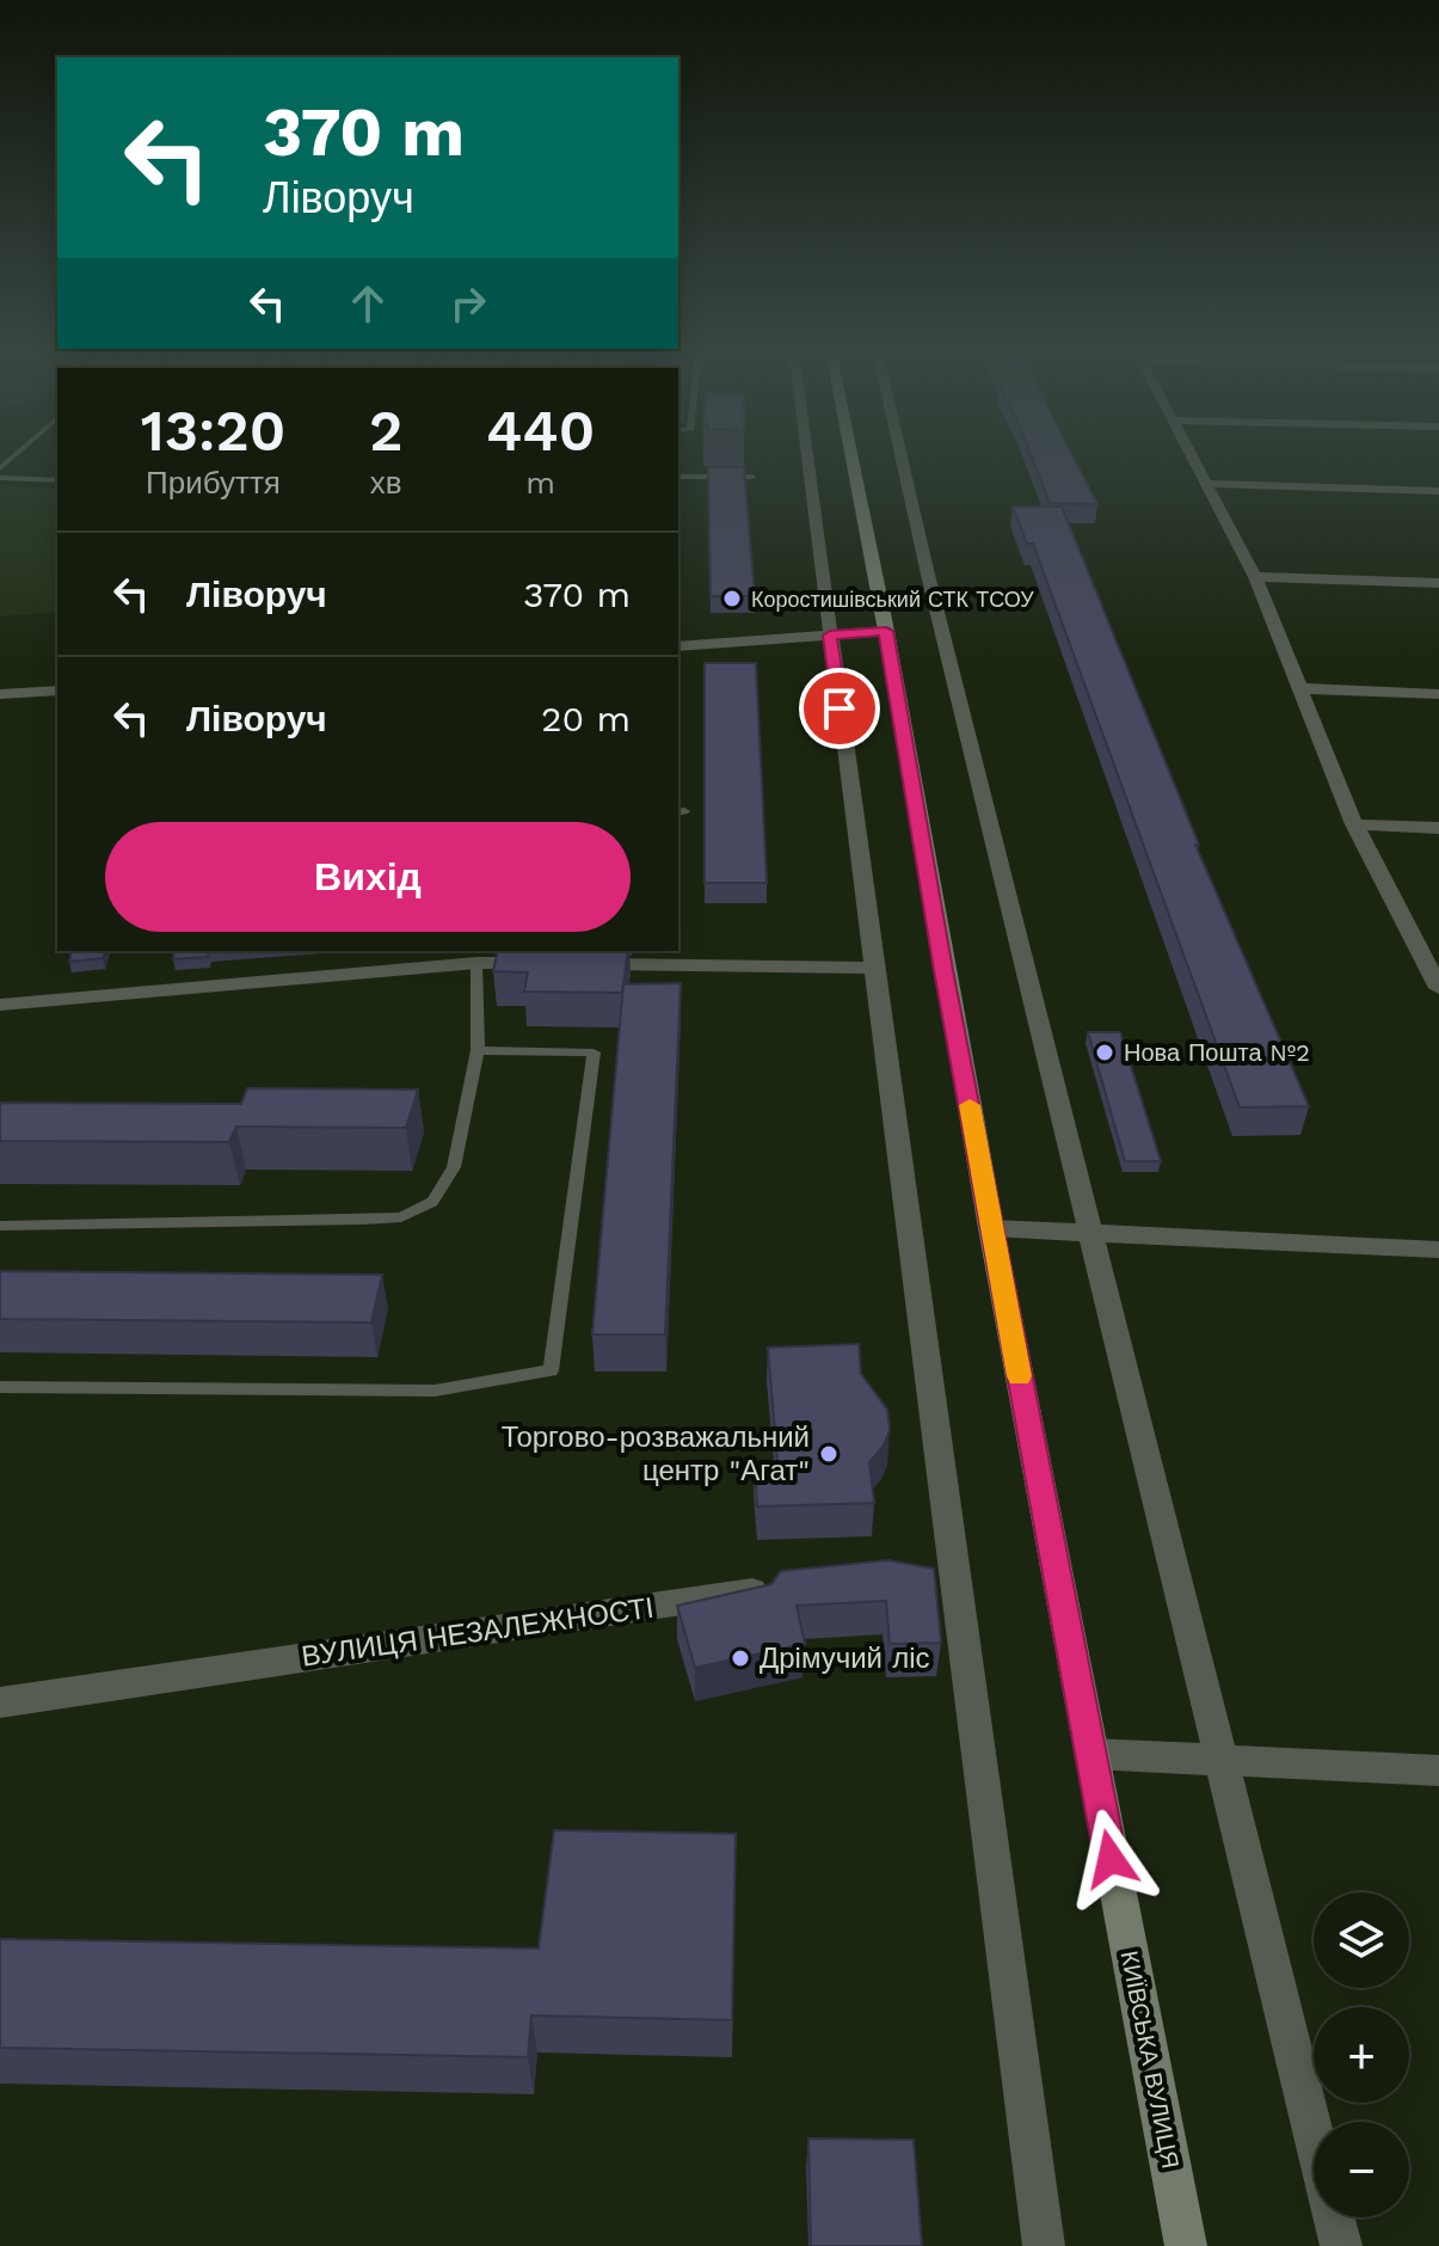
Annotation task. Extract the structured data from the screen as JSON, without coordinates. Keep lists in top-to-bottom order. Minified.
{"streets":{"main road":["КИЇВСЬКА ВУЛИЦЯ"],"street":["ВУЛИЦЯ НЕЗАЛЕЖНОСТІ"]},"places":["Коростишівський СТК ТСОУ","Нова Пошта №2","Торгово-розважальний центр \"Агат\"","Дрімучий ліс"],"page":{"turn":["370 m","Ліворуч"],"eta":["13:20","Прибуття","2","хв","440","m"],"list":[{"name":"Ліворуч","value":"370 m"},{"name":"Ліворуч","value":"20 m"}],"buttons":"Вихід","map_buttons":["+","−"]}}
